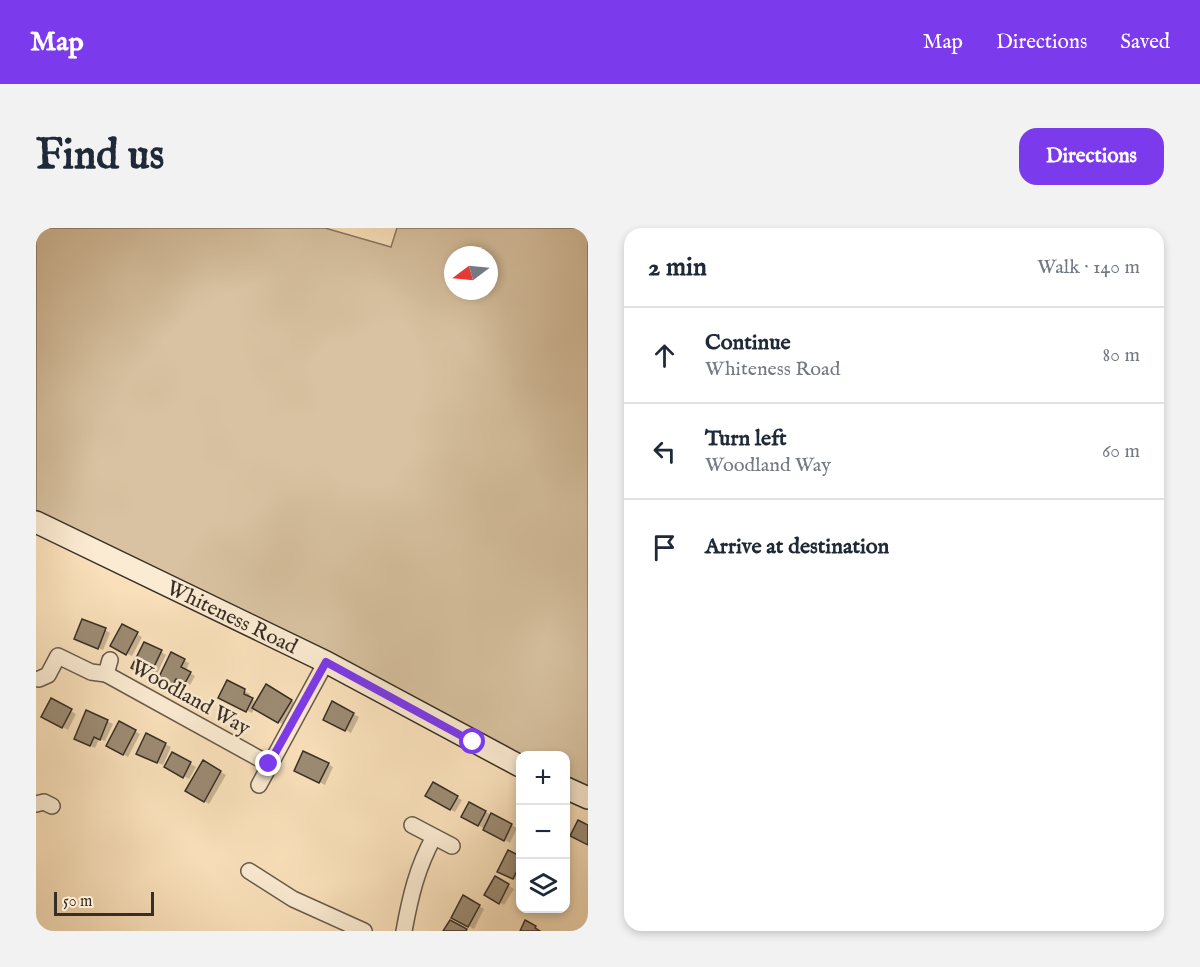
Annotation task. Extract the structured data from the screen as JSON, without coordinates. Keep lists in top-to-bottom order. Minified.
{"streets":{"main road":["Whiteness Road"],"street":["Woodland Way"]},"scale_bar":"50 m","north":"left","page":{"header":"Map","nav":["Map","Directions","Saved"],"buttons":"Directions","title":"Find us","heading":["2 min","Walk · 140 m"],"list":[["Continue","Whiteness Road","80 m"],["Turn left","Woodland Way","60 m"],"Arrive at destination"],"map_buttons":["+","−"],"scale":"50 m"}}
